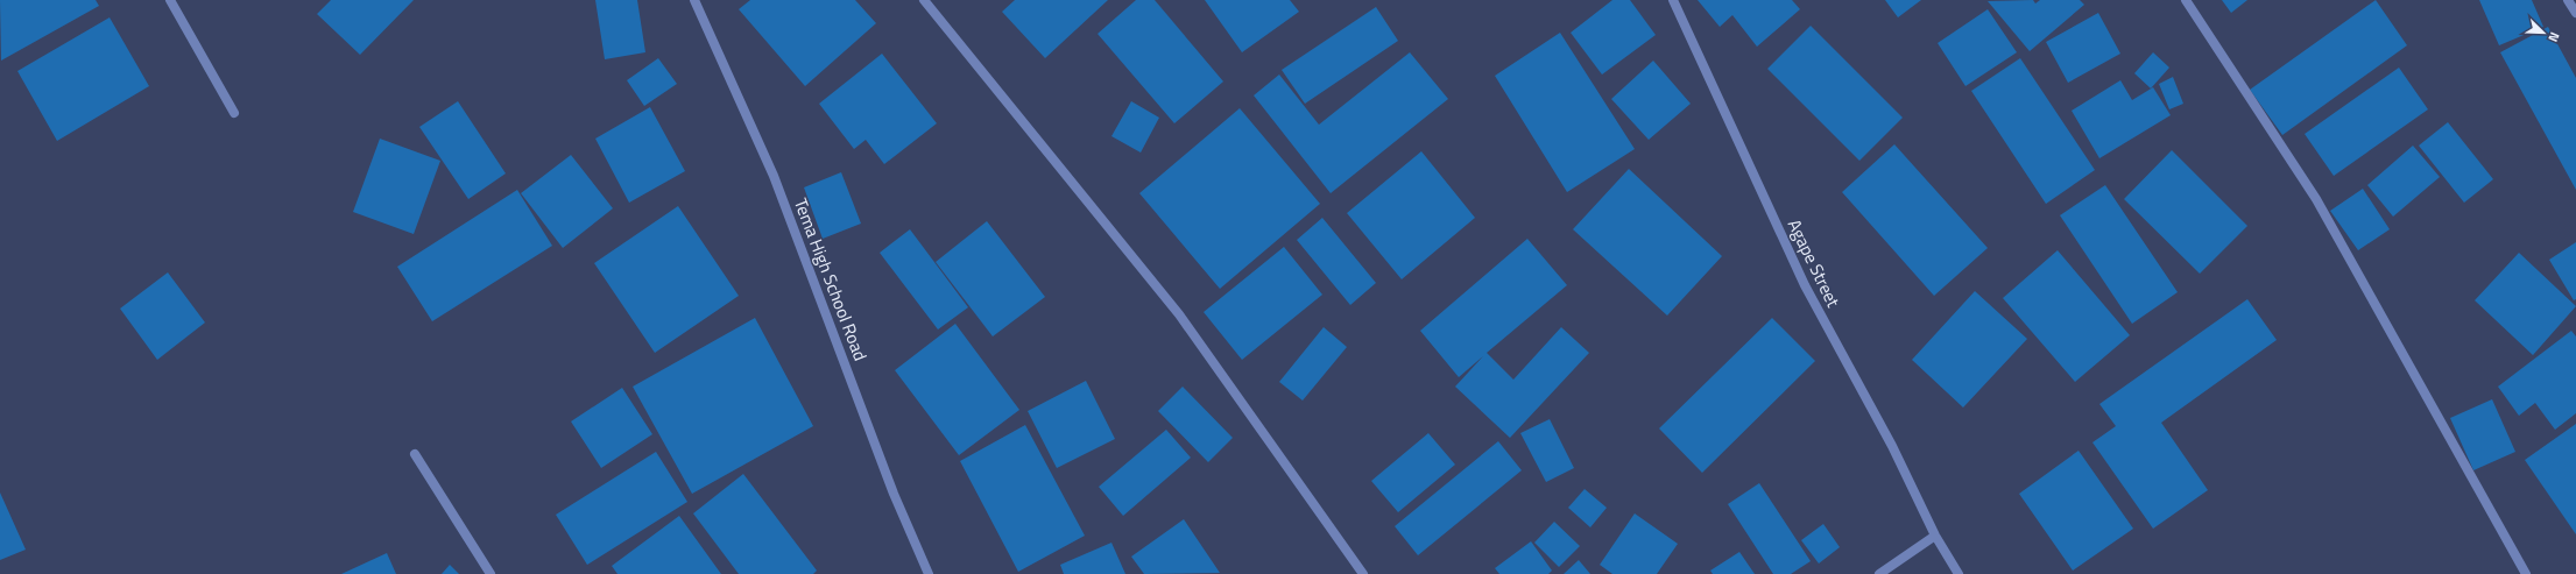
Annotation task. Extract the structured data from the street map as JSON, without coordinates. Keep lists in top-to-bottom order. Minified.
{"streets":{"street":["Agape Street","Tema High School Road"]},"north":"bottom right"}
